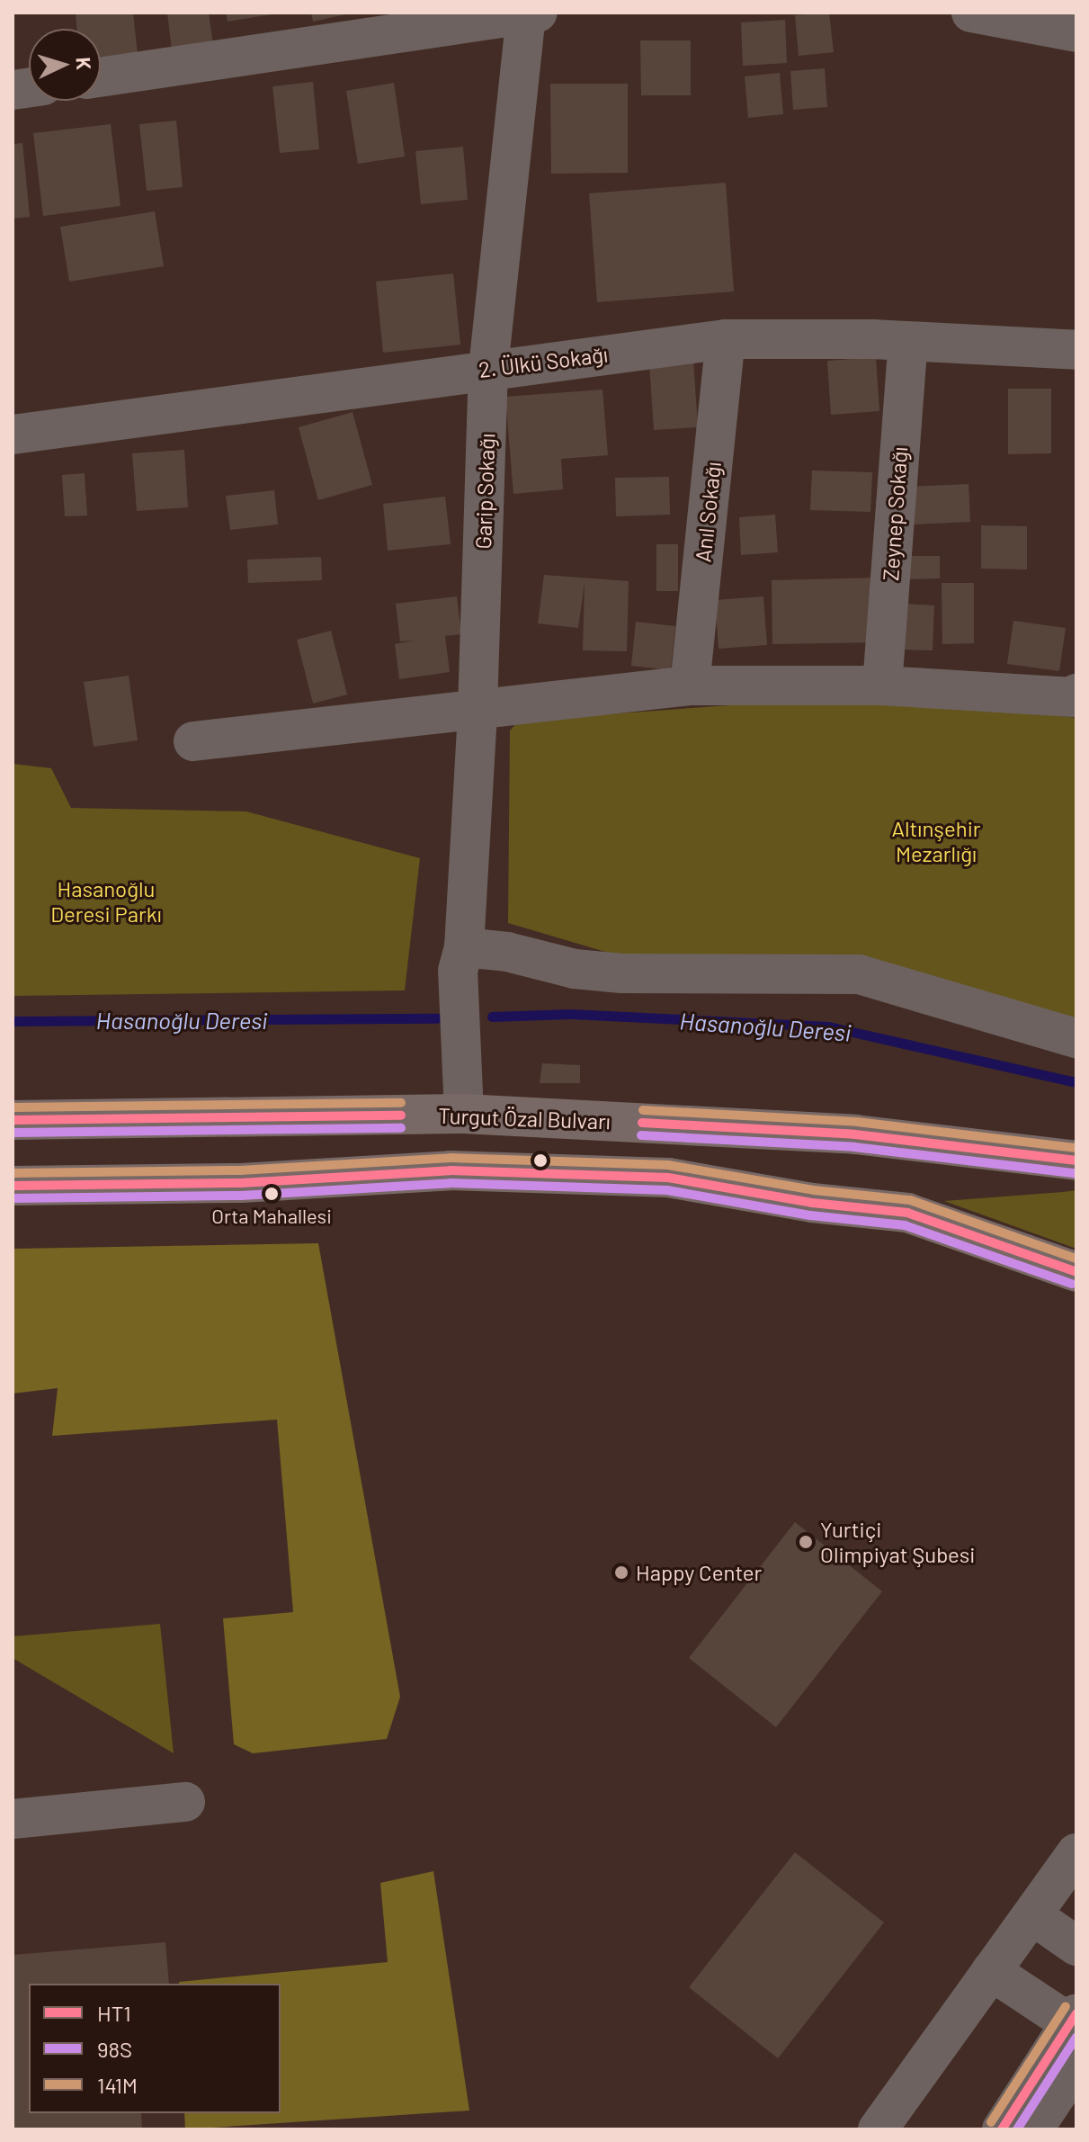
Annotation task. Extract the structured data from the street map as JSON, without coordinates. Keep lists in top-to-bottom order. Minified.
{"streets":{"main road":["Turgut Özal Bulvarı"],"street":["2. Ülkü Sokağı","Garip Sokağı","Anıl Sokağı","Zeynep Sokağı"]},"crossings":[["2. Ülkü Sokağı","Garip Sokağı"],["2. Ülkü Sokağı","Anıl Sokağı"],["2. Ülkü Sokağı","Zeynep Sokağı"],["Garip Sokağı","Turgut Özal Bulvarı"]],"water":["Hasanoğlu Deresi"],"parks":["Altınşehir Mezarlığı","Hasanoğlu Deresi Parkı"],"places":["Orta Mahallesi","Yurtiçi Olimpiyat Şubesi","Happy Center"],"lines":["transit line 141M","transit line HT1","transit line 98S"],"legend":["HT1","98S","141M"],"north":"right"}
